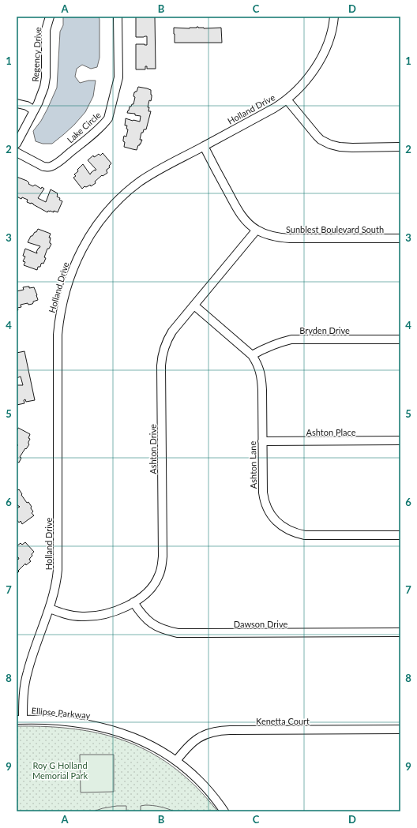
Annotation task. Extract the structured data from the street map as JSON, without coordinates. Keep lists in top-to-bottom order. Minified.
{"streets":{"street":["Regency Drive","Holland Drive","Lake Circle","Sunblest Boulevard South","Bryden Drive","Ashton Place","Ashton Drive","Ashton Lane","Dawson Drive","Ellipse Parkway","Kenetta Court"]},"crossings":[["Holland Drive","Sunblest Boulevard South"],["Holland Drive","Ashton Drive"],["Holland Drive","Ellipse Parkway"],["Sunblest Boulevard South","Ashton Drive"],["Bryden Drive","Ashton Lane"],["Ashton Place","Ashton Lane"],["Ashton Drive","Ashton Lane"],["Ashton Drive","Dawson Drive"],["Ellipse Parkway","Kenetta Court"]],"parks":["Roy G Holland Memorial Park"],"grid":{"columns":["A","B","C","D"],"rows":["1","2","3","4","5","6","7","8","9"]}}
